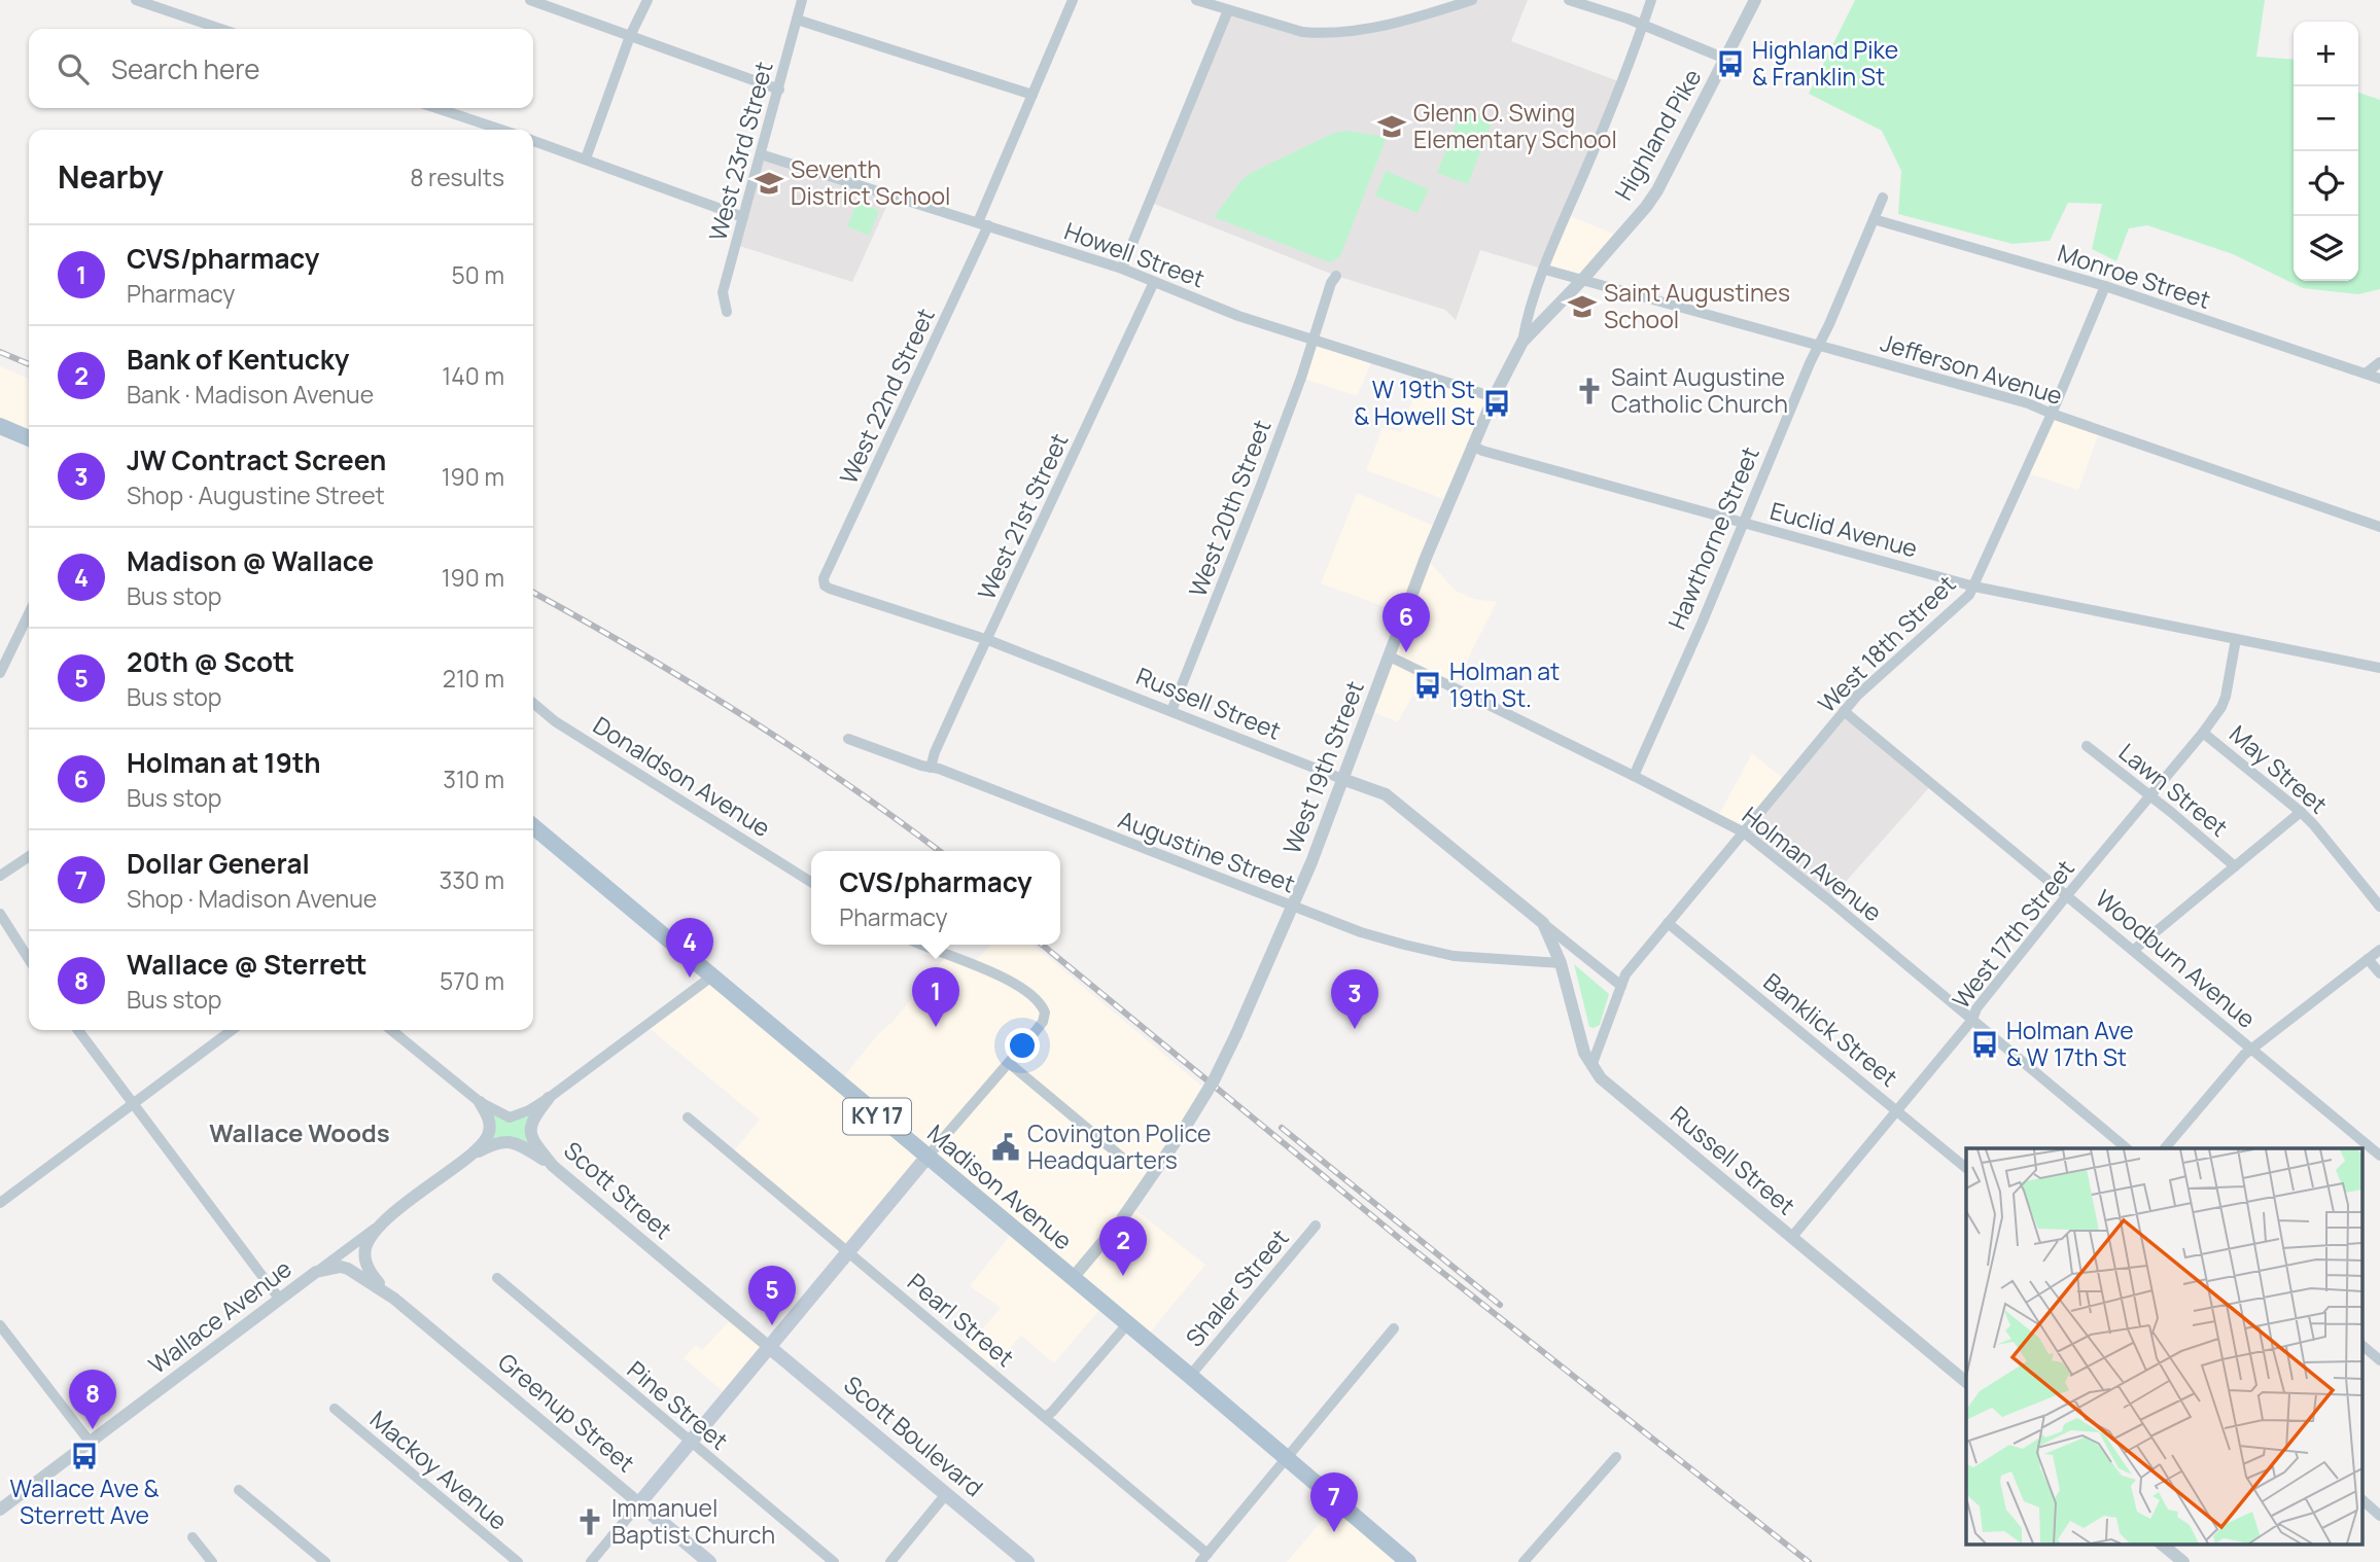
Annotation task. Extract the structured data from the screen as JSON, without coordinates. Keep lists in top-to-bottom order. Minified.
{"streets":{"main road":["KY 17","Madison Avenue","Greenup Street","Scott Boulevard"],"street":["Highland Pike","West 23rd Street","Howell Street","Monroe Street","Jefferson Avenue","West 22nd Street","West 20th Street","West 21st Street","Euclid Avenue","Hawthorne Street","West 18th Street","Russell Street","West 19th Street","May Street","Donaldson Avenue","Lawn Street","Augustine Street","Holman Avenue","West 17th Street","Woodburn Avenue","Banklick Street","Scott Street","Shaler Street","Wallace Avenue","Pearl Street","Pine Street","Mackoy Avenue"]},"crossings":[["Highland Pike","Jefferson Avenue"],["Highland Pike","West 19th Street"],["West 23rd Street","Howell Street"],["Howell Street","West 22nd Street"],["Howell Street","West 20th Street"],["Howell Street","West 21st Street"],["Howell Street","West 19th Street"],["Monroe Street","Hawthorne Street"],["Monroe Street","West 18th Street"],["Jefferson Avenue","Hawthorne Street"],["Jefferson Avenue","West 18th Street"],["Jefferson Avenue","West 19th Street"],["West 22nd Street","Russell Street"],["West 20th Street","Russell Street"],["West 21st Street","Russell Street"],["West 21st Street","Augustine Street"],["Euclid Avenue","Hawthorne Street"],["Euclid Avenue","West 18th Street"],["Euclid Avenue","West 19th Street"],["Euclid Avenue","West 17th Street"],["Hawthorne Street","Holman Avenue"],["West 18th Street","Russell Street"],["West 18th Street","Holman Avenue"],["West 18th Street","Woodburn Avenue"],["West 18th Street","Banklick Street"],["Russell Street","West 19th Street"],["Russell Street","Augustine Street"],["Russell Street","West 17th Street"],["West 19th Street","Augustine Street"],["West 19th Street","Holman Avenue"],["West 19th Street","Madison Avenue"],["May Street","West 17th Street"],["Lawn Street","West 17th Street"],["Holman Avenue","West 17th Street"],["West 17th Street","Woodburn Avenue"],["West 17th Street","Banklick Street"],["Madison Avenue","Shaler Street"],["Scott Street","Wallace Avenue"],["Scott Street","Scott Boulevard"]],"districts":["Wallace Woods"],"places":{"bus stop":["Highland Pike & Franklin St","W 19th St & Howell St","Holman at 19th St.","Holman Ave & W 17th St","Wallace Ave & Sterrett Ave"],"school or university":["Glenn O. Swing Elementary School","Seventh District School","Saint Augustines School"],"church":["Saint Augustine Catholic Church","Immanuel Baptist Church"],"public building":["Covington Police Headquarters"]},"page":{"map_buttons":["+","−"],"search":"Search here","heading":["Nearby","8 results"],"list":[{"mark":"1","name":"CVS/pharmacy","note":"Pharmacy","value":"50 m"},{"mark":"2","name":"Bank of Kentucky","note":"Bank · Madison Avenue","value":"140 m"},{"mark":"3","name":"JW Contract Screen","note":"Shop · Augustine Street","value":"190 m"},{"mark":"4","name":"Madison @ Wallace","note":"Bus stop","value":"190 m"},{"mark":"5","name":"20th @ Scott","note":"Bus stop","value":"210 m"},{"mark":"6","name":"Holman at 19th","note":"Bus stop","value":"310 m"},{"mark":"7","name":"Dollar General","note":"Shop · Madison Avenue","value":"330 m"},{"mark":"8","name":"Wallace @ Sterrett","note":"Bus stop","value":"570 m"}],"pins":["6","4","1","3","2","5","8","7"],"popup":["CVS/pharmacy","Pharmacy"]}}
